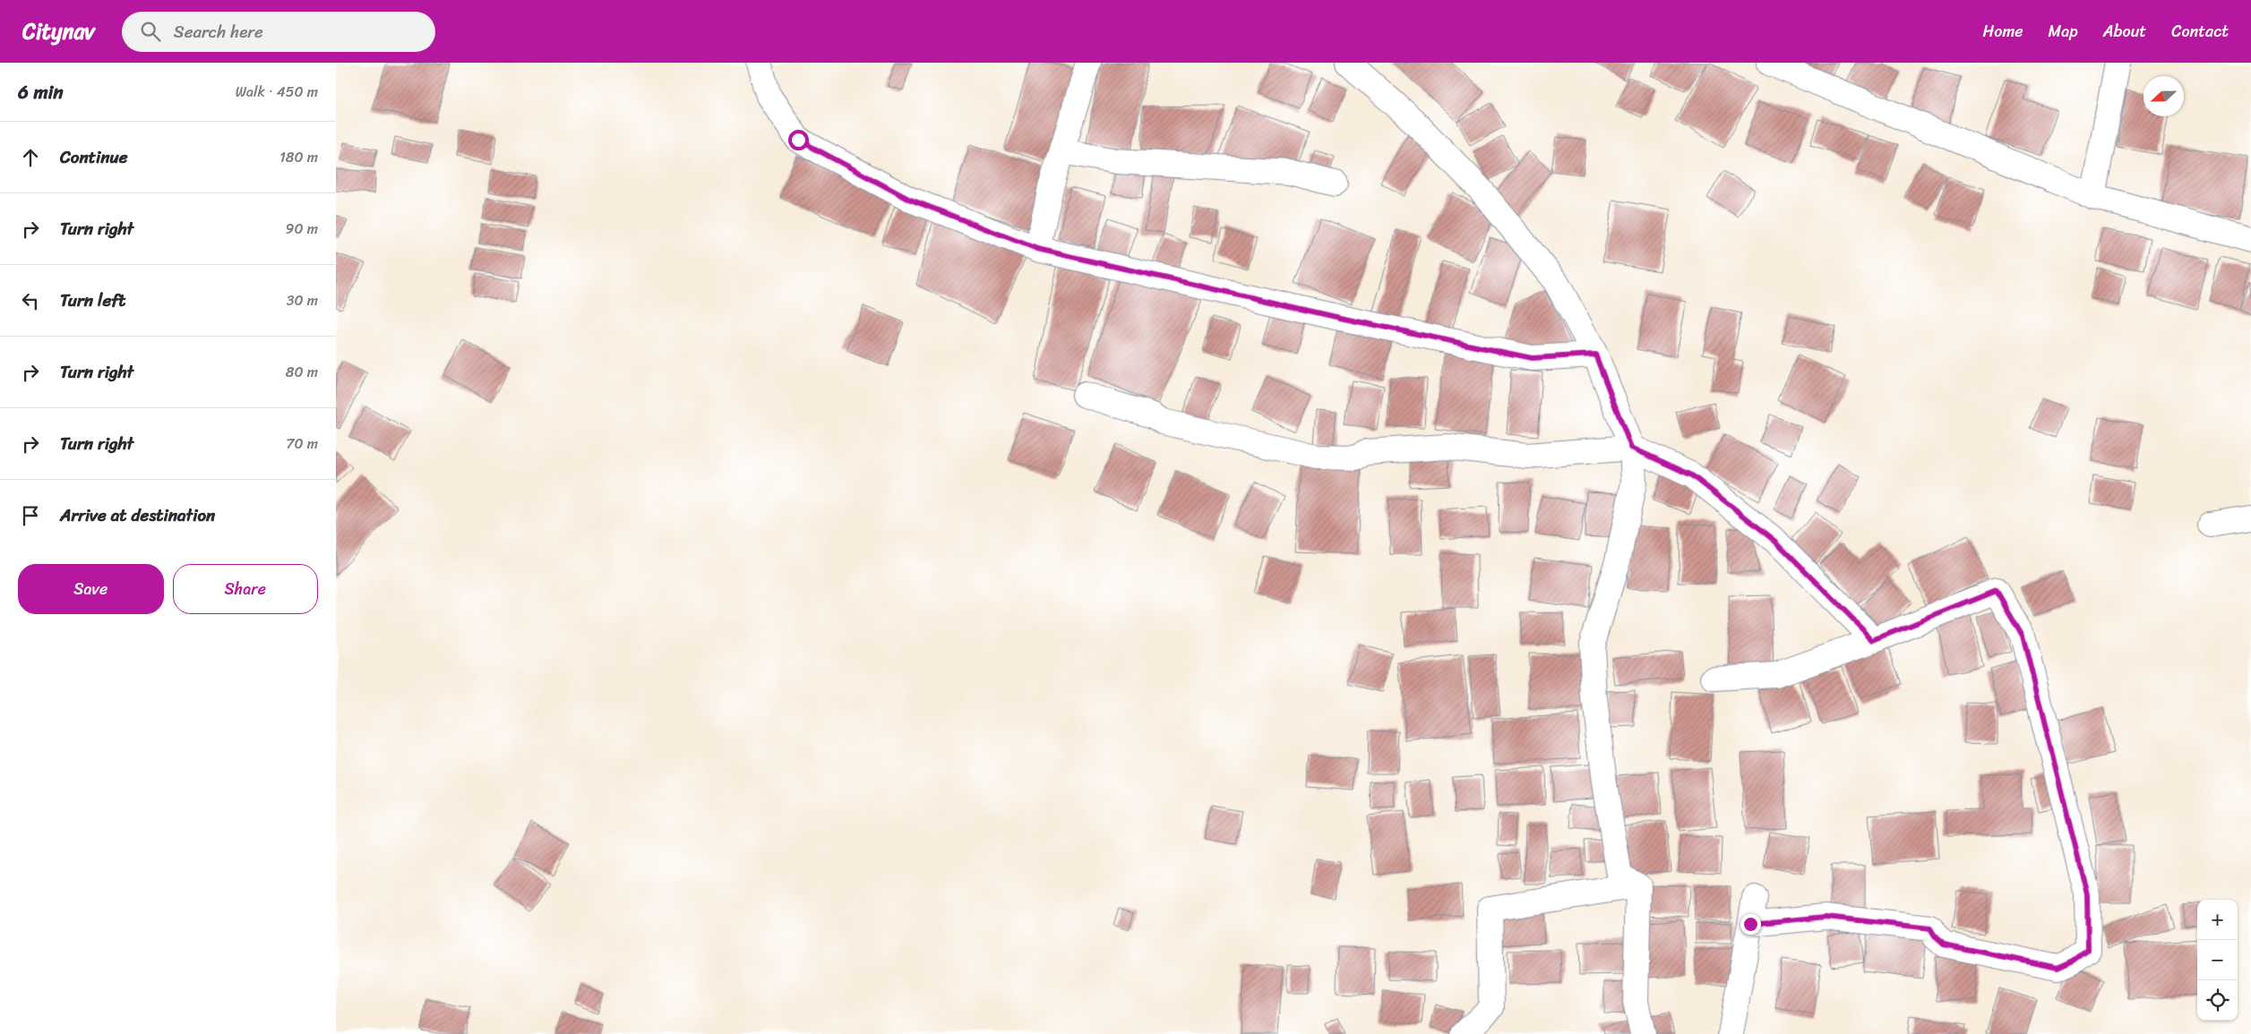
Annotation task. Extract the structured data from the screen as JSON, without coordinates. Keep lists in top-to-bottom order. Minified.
{"north":"left","page":{"header":"Citynav","search":"Search here","nav":["Home","Map","About","Contact"],"heading":["6 min","Walk · 450 m"],"list":[["Continue","180 m"],["Turn right","90 m"],["Turn left","30 m"],["Turn right","80 m"],["Turn right","70 m"],"Arrive at destination"],"buttons":["Save","Share"],"map_buttons":["+","−"]}}
